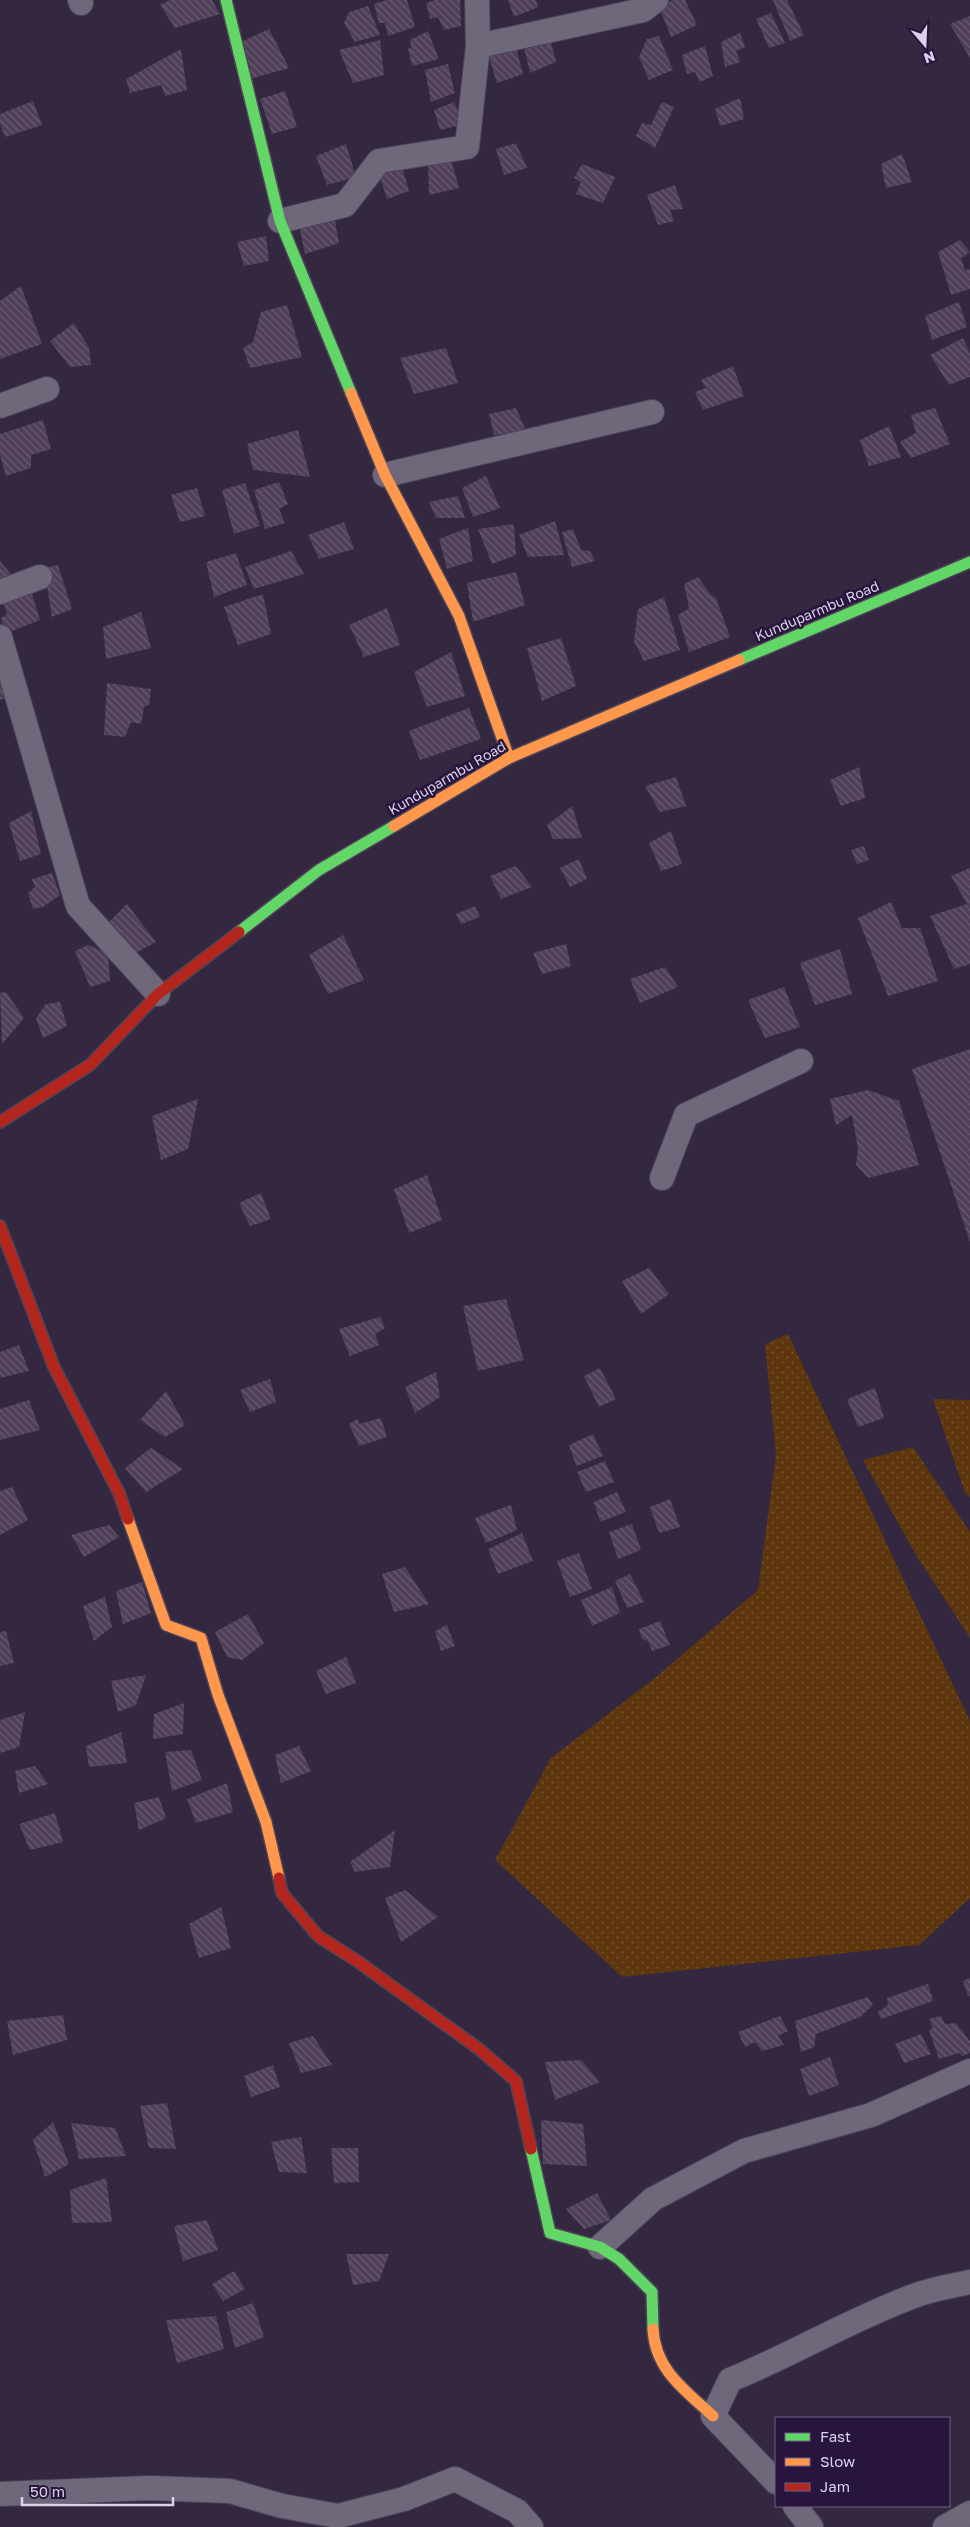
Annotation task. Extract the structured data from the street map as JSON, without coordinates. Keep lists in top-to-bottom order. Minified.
{"streets":{"street":["Kunduparmbu Road"]},"legend":["Fast","Slow","Jam"],"scale_bar":"50 m","north":"bottom"}
